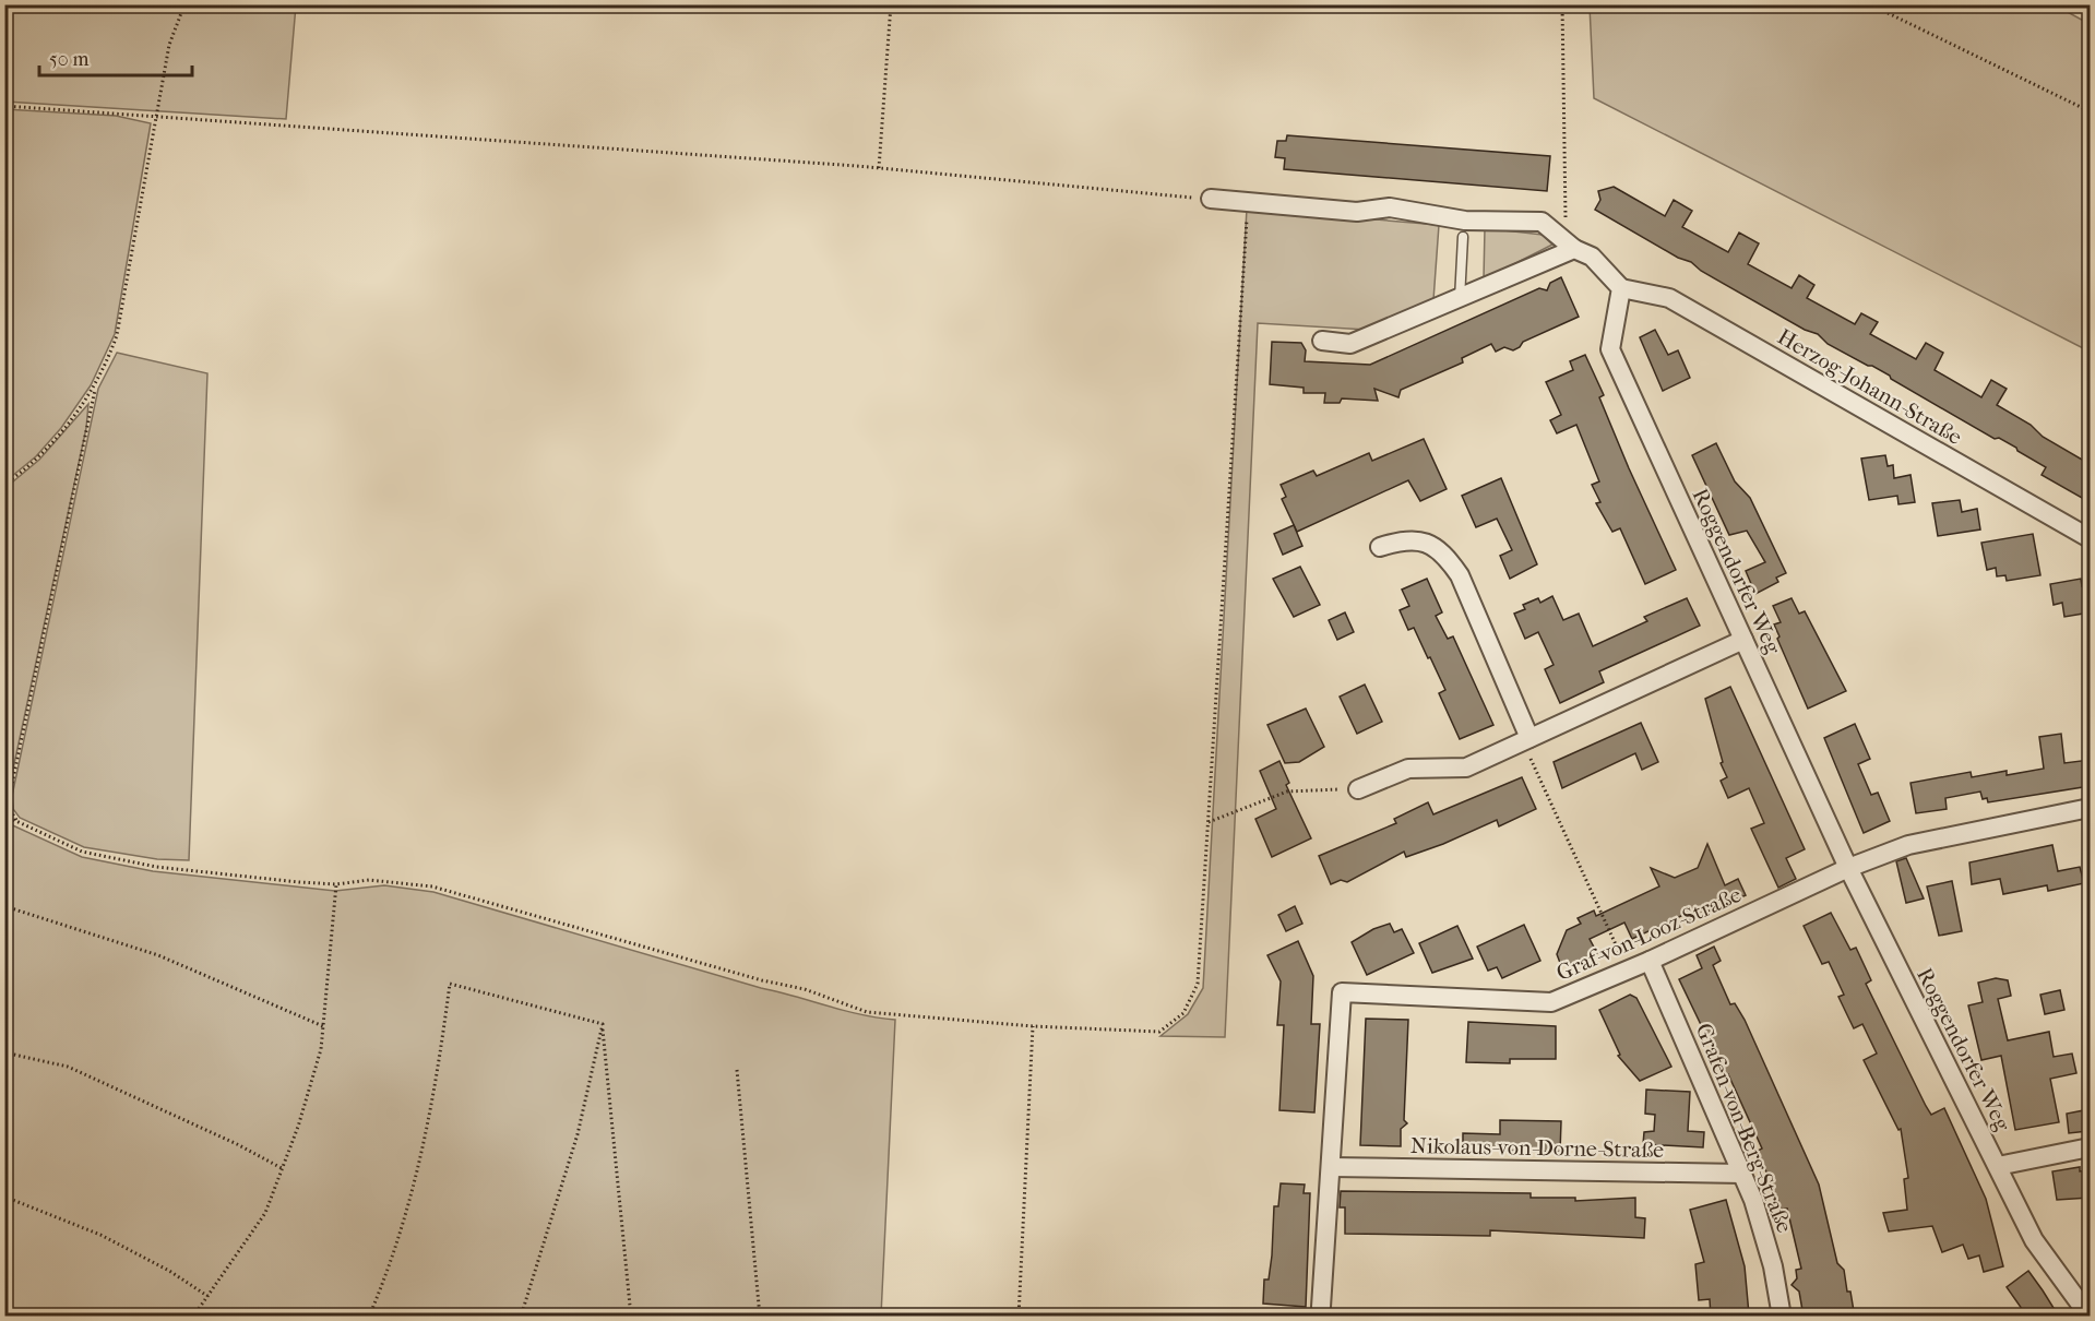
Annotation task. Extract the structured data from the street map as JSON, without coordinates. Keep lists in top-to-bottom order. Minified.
{"streets":{"street":["Herzog-Johann-Straße","Roggendorfer Weg","Graf-von-Looz-Straße","Grafen-von-Berg-Straße","Nikolaus-von-Dorne-Straße"]},"crossings":[["Herzog-Johann-Straße","Roggendorfer Weg"],["Roggendorfer Weg","Graf-von-Looz-Straße"],["Graf-von-Looz-Straße","Grafen-von-Berg-Straße"],["Graf-von-Looz-Straße","Nikolaus-von-Dorne-Straße"],["Grafen-von-Berg-Straße","Nikolaus-von-Dorne-Straße"]],"scale_bar":"50 m"}
